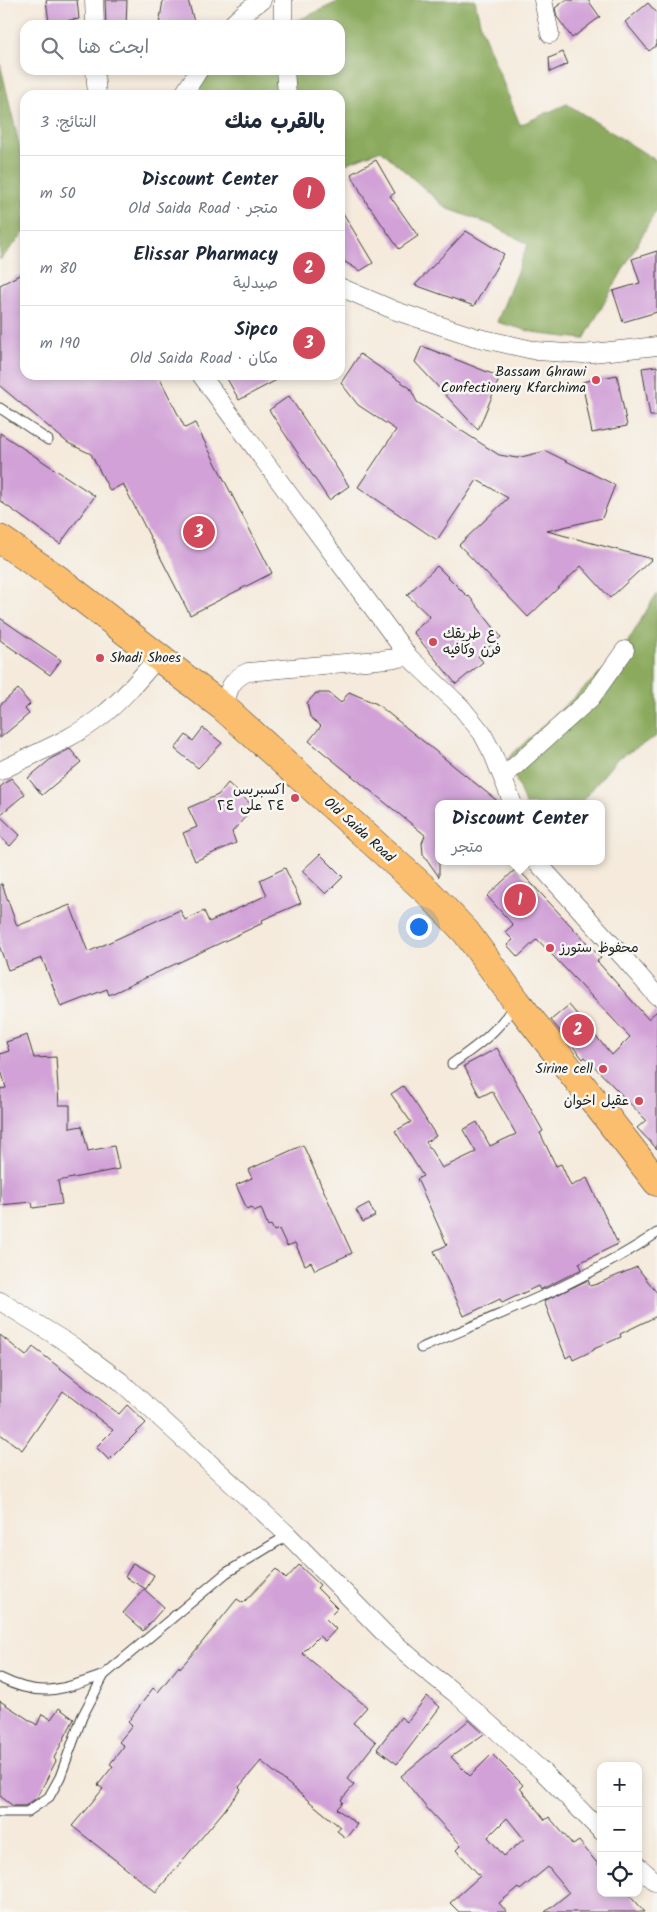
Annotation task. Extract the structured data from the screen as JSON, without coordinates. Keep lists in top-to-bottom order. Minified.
{"streets":{"highway":["Old Saida Road"]},"places":["Bassam Ghrawi Confectionery Kfarchima","ع طريقك فرن وكافيه","Shadi Shoes","اكسبريس ٢٤ على ٢٤","محفوظ ستورز","Sirine cell","عقيل اخوان"],"page":{"search":"ابحث هنا","heading":["بالقرب منك","النتائج: 3"],"list":[{"mark":"1","name":"Discount Center","note":"متجر · Old Saida Road","value":"50 m"},{"mark":"2","name":"Elissar Pharmacy","note":"صيدلية","value":"80 m"},{"mark":"3","name":"Sipco","note":"مكان · Old Saida Road","value":"190 m"}],"pins":["3","1","2"],"popup":["Discount Center","متجر"],"map_buttons":["+","−"]}}
